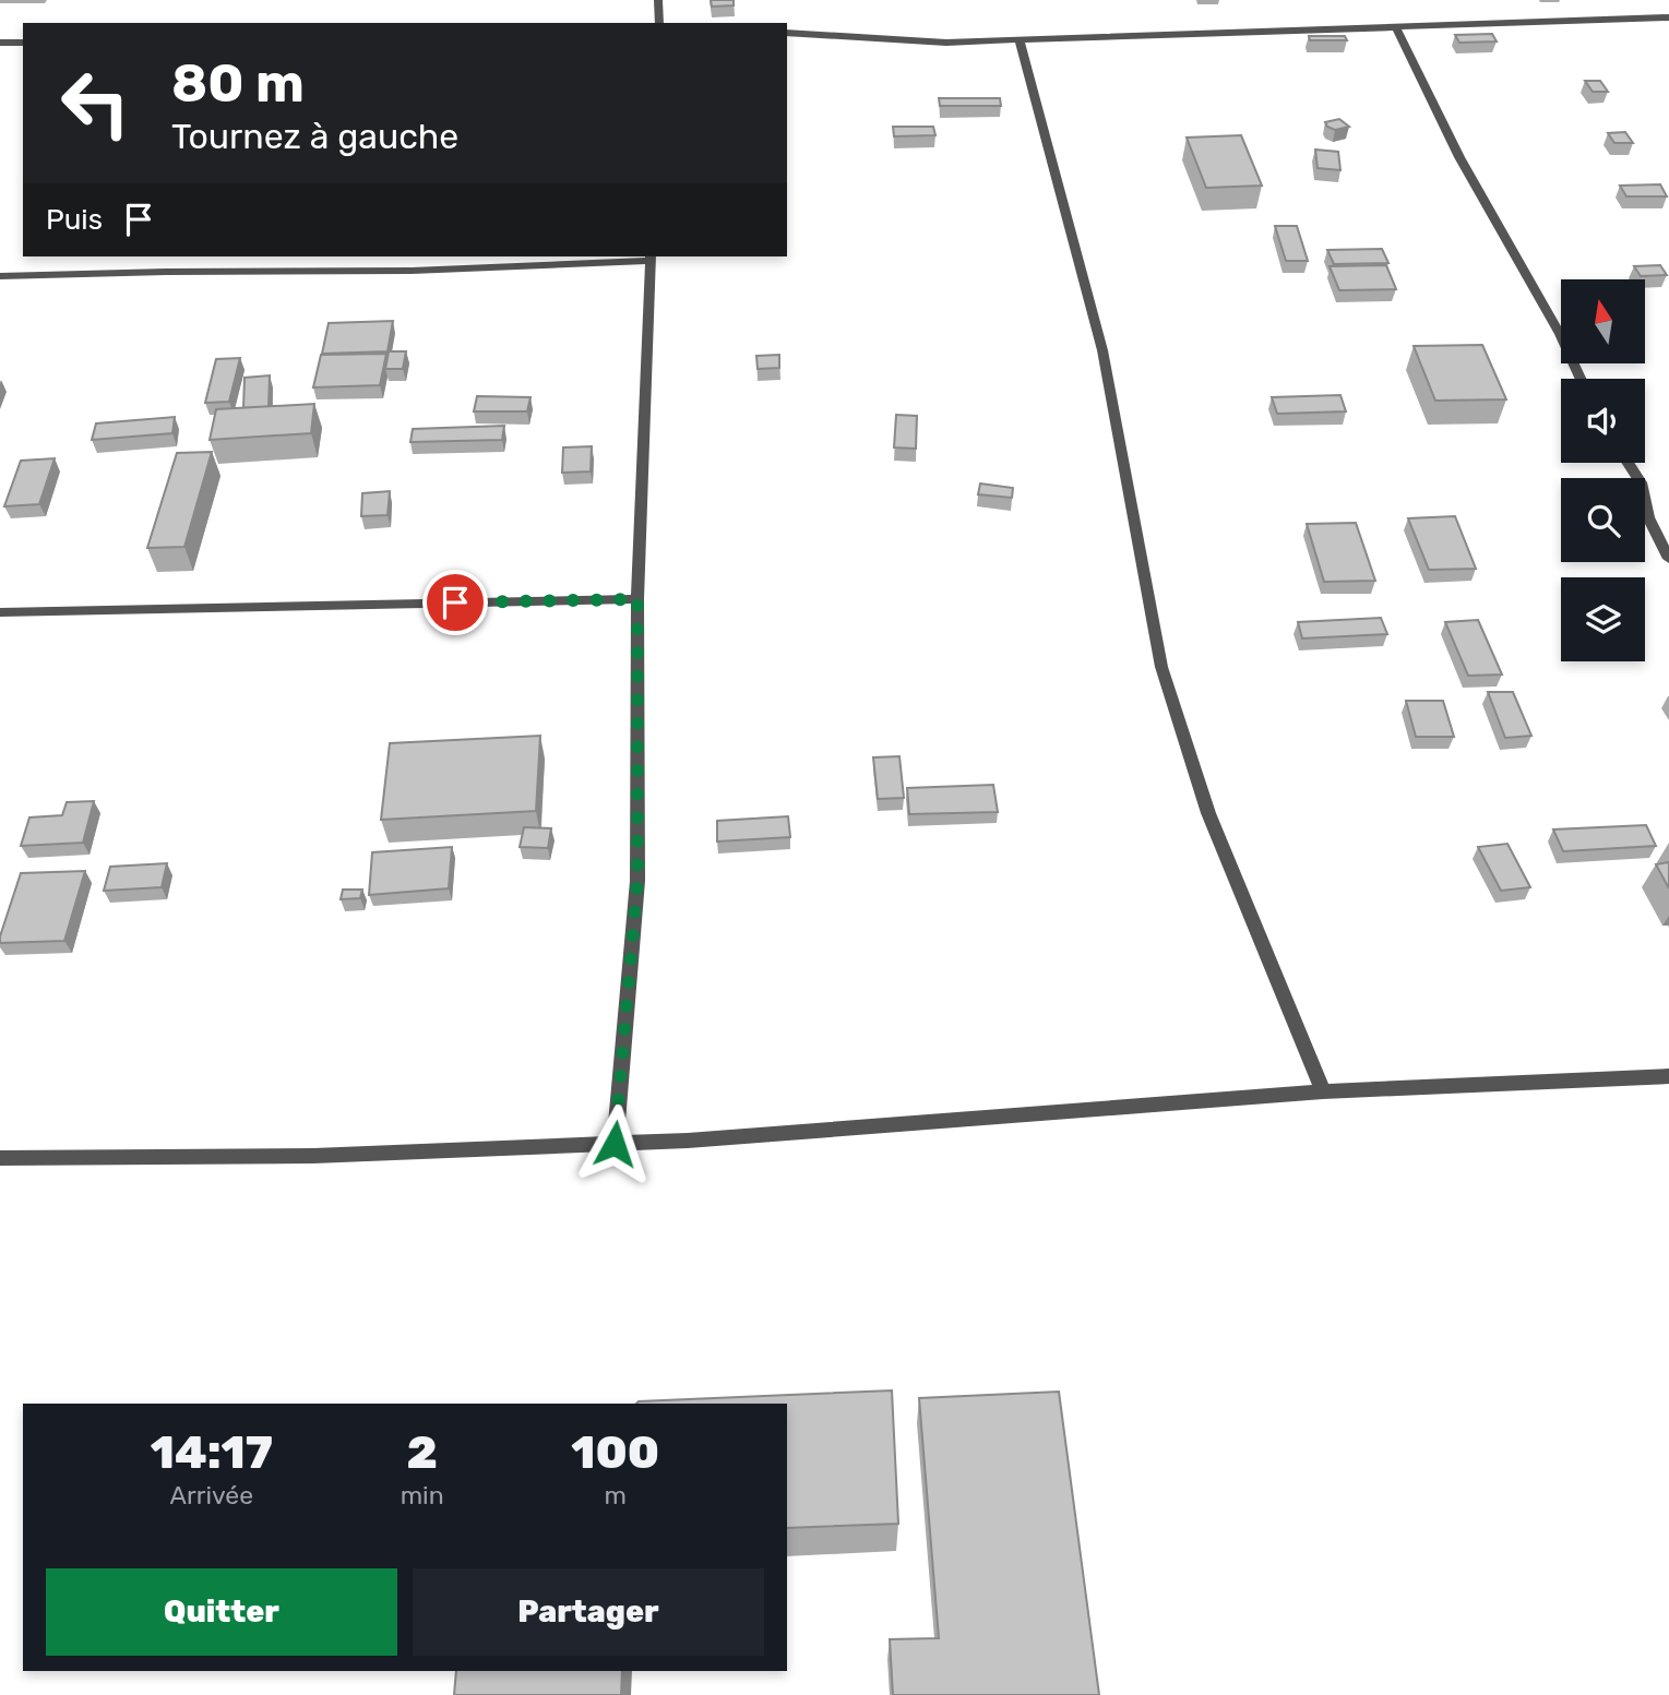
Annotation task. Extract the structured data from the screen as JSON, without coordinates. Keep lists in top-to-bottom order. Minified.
{"north":"top","page":{"turn":["80 m","Tournez à gauche"],"then":"Puis","eta":["14:17","Arrivée","2","min","100","m"],"buttons":["Quitter","Partager"]}}
